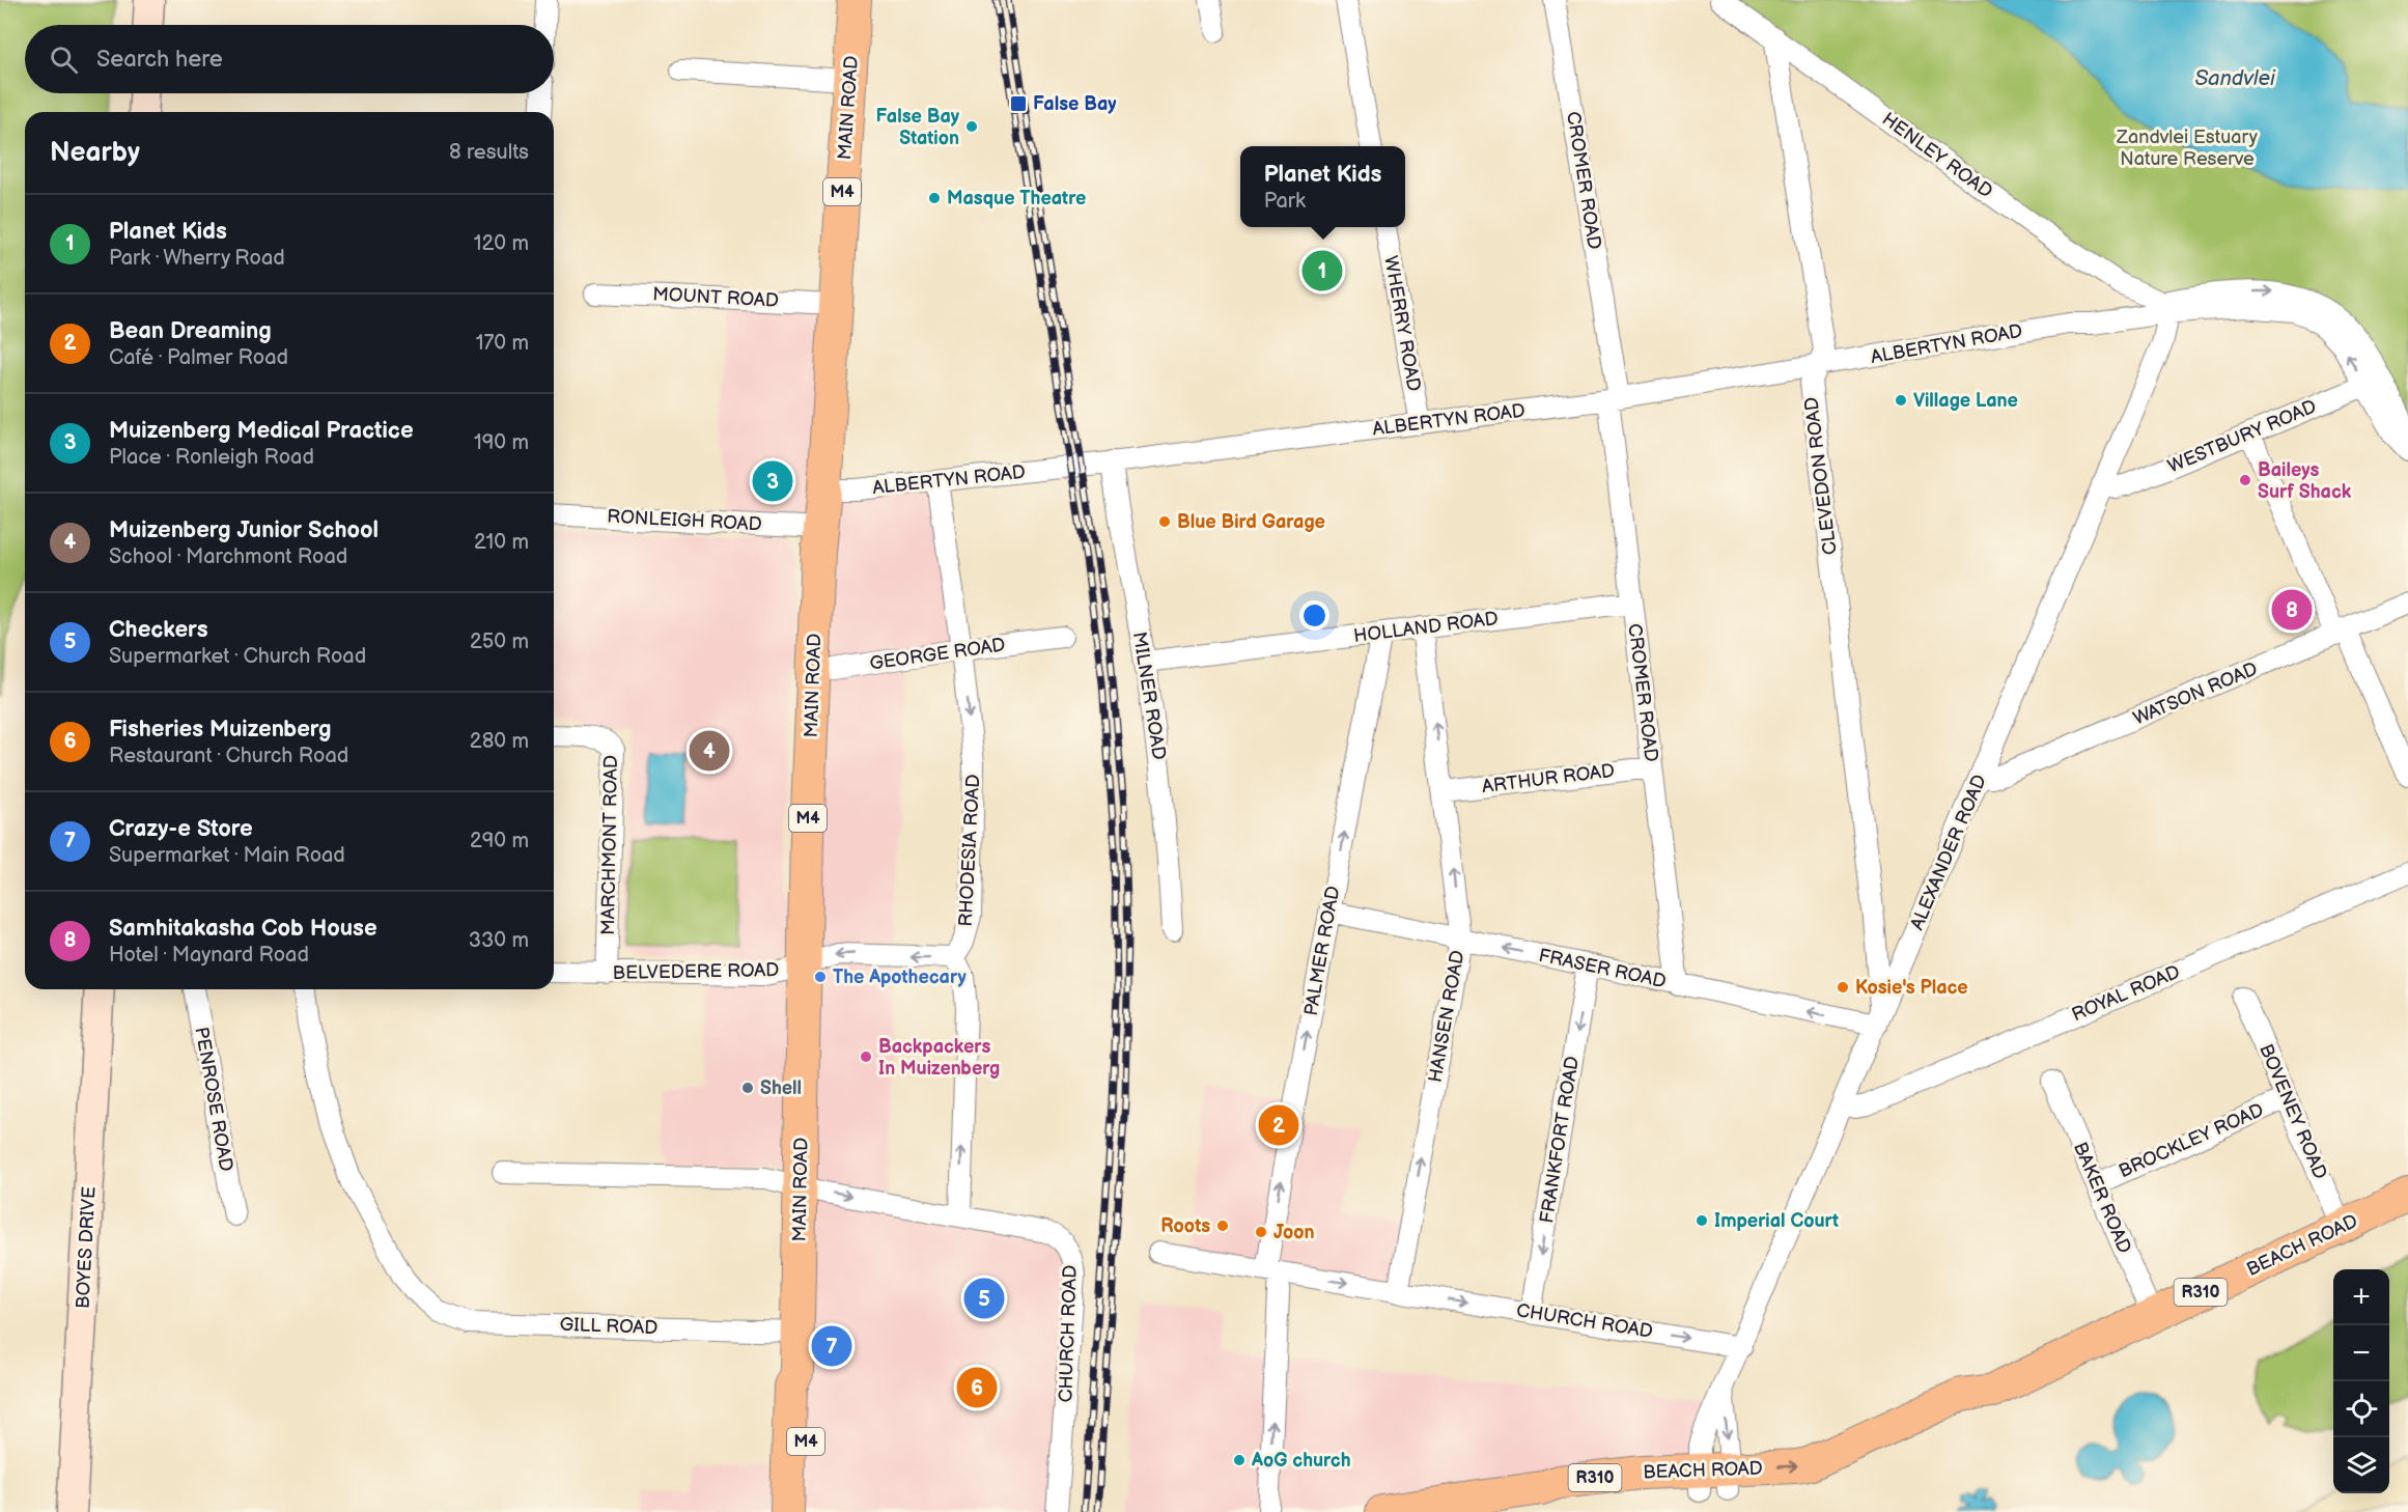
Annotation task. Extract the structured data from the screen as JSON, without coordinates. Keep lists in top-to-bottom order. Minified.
{"streets":{"main road":["MAIN ROAD","M4","BEACH ROAD","BOYES DRIVE","R310"],"street":["HENLEY ROAD","CROMER ROAD","MOUNT ROAD","WHERRY ROAD","ALBERTYN ROAD","WESTBURY ROAD","CLEVEDON ROAD","RONLEIGH ROAD","HOLLAND ROAD","GEORGE ROAD","WATSON ROAD","MILNER ROAD","ARTHUR ROAD","MARCHMONT ROAD","RHODESIA ROAD","ALEXANDER ROAD","PALMER ROAD","FRASER ROAD","BELVEDERE ROAD","ROYAL ROAD","HANSEN ROAD","PENROSE ROAD","BOVENEY ROAD","FRANKFORT ROAD","BROCKLEY ROAD","BAKER ROAD","CHURCH ROAD","GILL ROAD"]},"crossings":[["MAIN ROAD","MOUNT ROAD"],["MAIN ROAD","ALBERTYN ROAD"],["MAIN ROAD","RONLEIGH ROAD"],["MAIN ROAD","GEORGE ROAD"],["MAIN ROAD","BELVEDERE ROAD"],["MAIN ROAD","CHURCH ROAD"],["MAIN ROAD","GILL ROAD"],["HENLEY ROAD","ALBERTYN ROAD"],["HENLEY ROAD","CLEVEDON ROAD"],["HENLEY ROAD","ALEXANDER ROAD"],["CROMER ROAD","ALBERTYN ROAD"],["CROMER ROAD","HOLLAND ROAD"],["CROMER ROAD","ARTHUR ROAD"],["CROMER ROAD","FRASER ROAD"],["WHERRY ROAD","ALBERTYN ROAD"],["ALBERTYN ROAD","WESTBURY ROAD"],["ALBERTYN ROAD","CLEVEDON ROAD"],["ALBERTYN ROAD","MILNER ROAD"],["ALBERTYN ROAD","RHODESIA ROAD"],["ALBERTYN ROAD","ALEXANDER ROAD"],["WESTBURY ROAD","ALEXANDER ROAD"],["CLEVEDON ROAD","ALEXANDER ROAD"],["CLEVEDON ROAD","FRASER ROAD"],["HOLLAND ROAD","MILNER ROAD"],["HOLLAND ROAD","PALMER ROAD"],["HOLLAND ROAD","HANSEN ROAD"],["GEORGE ROAD","RHODESIA ROAD"],["WATSON ROAD","ALEXANDER ROAD"],["ARTHUR ROAD","HANSEN ROAD"],["MARCHMONT ROAD","BELVEDERE ROAD"],["RHODESIA ROAD","BELVEDERE ROAD"],["ALEXANDER ROAD","FRASER ROAD"],["ALEXANDER ROAD","ROYAL ROAD"],["ALEXANDER ROAD","BEACH ROAD"],["ALEXANDER ROAD","CHURCH ROAD"],["PALMER ROAD","FRASER ROAD"],["PALMER ROAD","CHURCH ROAD"],["FRASER ROAD","HANSEN ROAD"],["FRASER ROAD","FRANKFORT ROAD"],["HANSEN ROAD","CHURCH ROAD"],["BOVENEY ROAD","BROCKLEY ROAD"],["BOVENEY ROAD","BEACH ROAD"],["FRANKFORT ROAD","CHURCH ROAD"],["BROCKLEY ROAD","BAKER ROAD"],["BAKER ROAD","BEACH ROAD"]],"one_way":["RHODESIA ROAD","PALMER ROAD","FRASER ROAD","BELVEDERE ROAD","HANSEN ROAD","FRANKFORT ROAD","CHURCH ROAD"],"water":["Sandvlei"],"parks":["Zandvlei Estuary Nature Reserve"],"places":{"transit":["False Bay"],"other":["False Bay Station","Masque Theatre","Village Lane","Baileys Surf Shack","Blue Bird Garage","The Apothecary","Kosie's Place","Backpackers In Muizenberg","Shell","Imperial Court","Roots","Joon","AoG church"]},"page":{"search":"Search here","heading":["Nearby","8 results"],"popup":["Planet Kids","Park"],"list":[{"mark":"1","name":"Planet Kids","note":"Park · Wherry Road","value":"120 m"},{"mark":"2","name":"Bean Dreaming","note":"Café · Palmer Road","value":"170 m"},{"mark":"3","name":"Muizenberg Medical Practice","note":"Place · Ronleigh Road","value":"190 m"},{"mark":"4","name":"Muizenberg Junior School","note":"School · Marchmont Road","value":"210 m"},{"mark":"5","name":"Checkers","note":"Supermarket · Church Road","value":"250 m"},{"mark":"6","name":"Fisheries Muizenberg","note":"Restaurant · Church Road","value":"280 m"},{"mark":"7","name":"Crazy-e Store","note":"Supermarket · Main Road","value":"290 m"},{"mark":"8","name":"Samhitakasha Cob House","note":"Hotel · Maynard Road","value":"330 m"}],"pins":["1","3","8","4","2","5","7","6"],"map_buttons":["+","−"]}}
